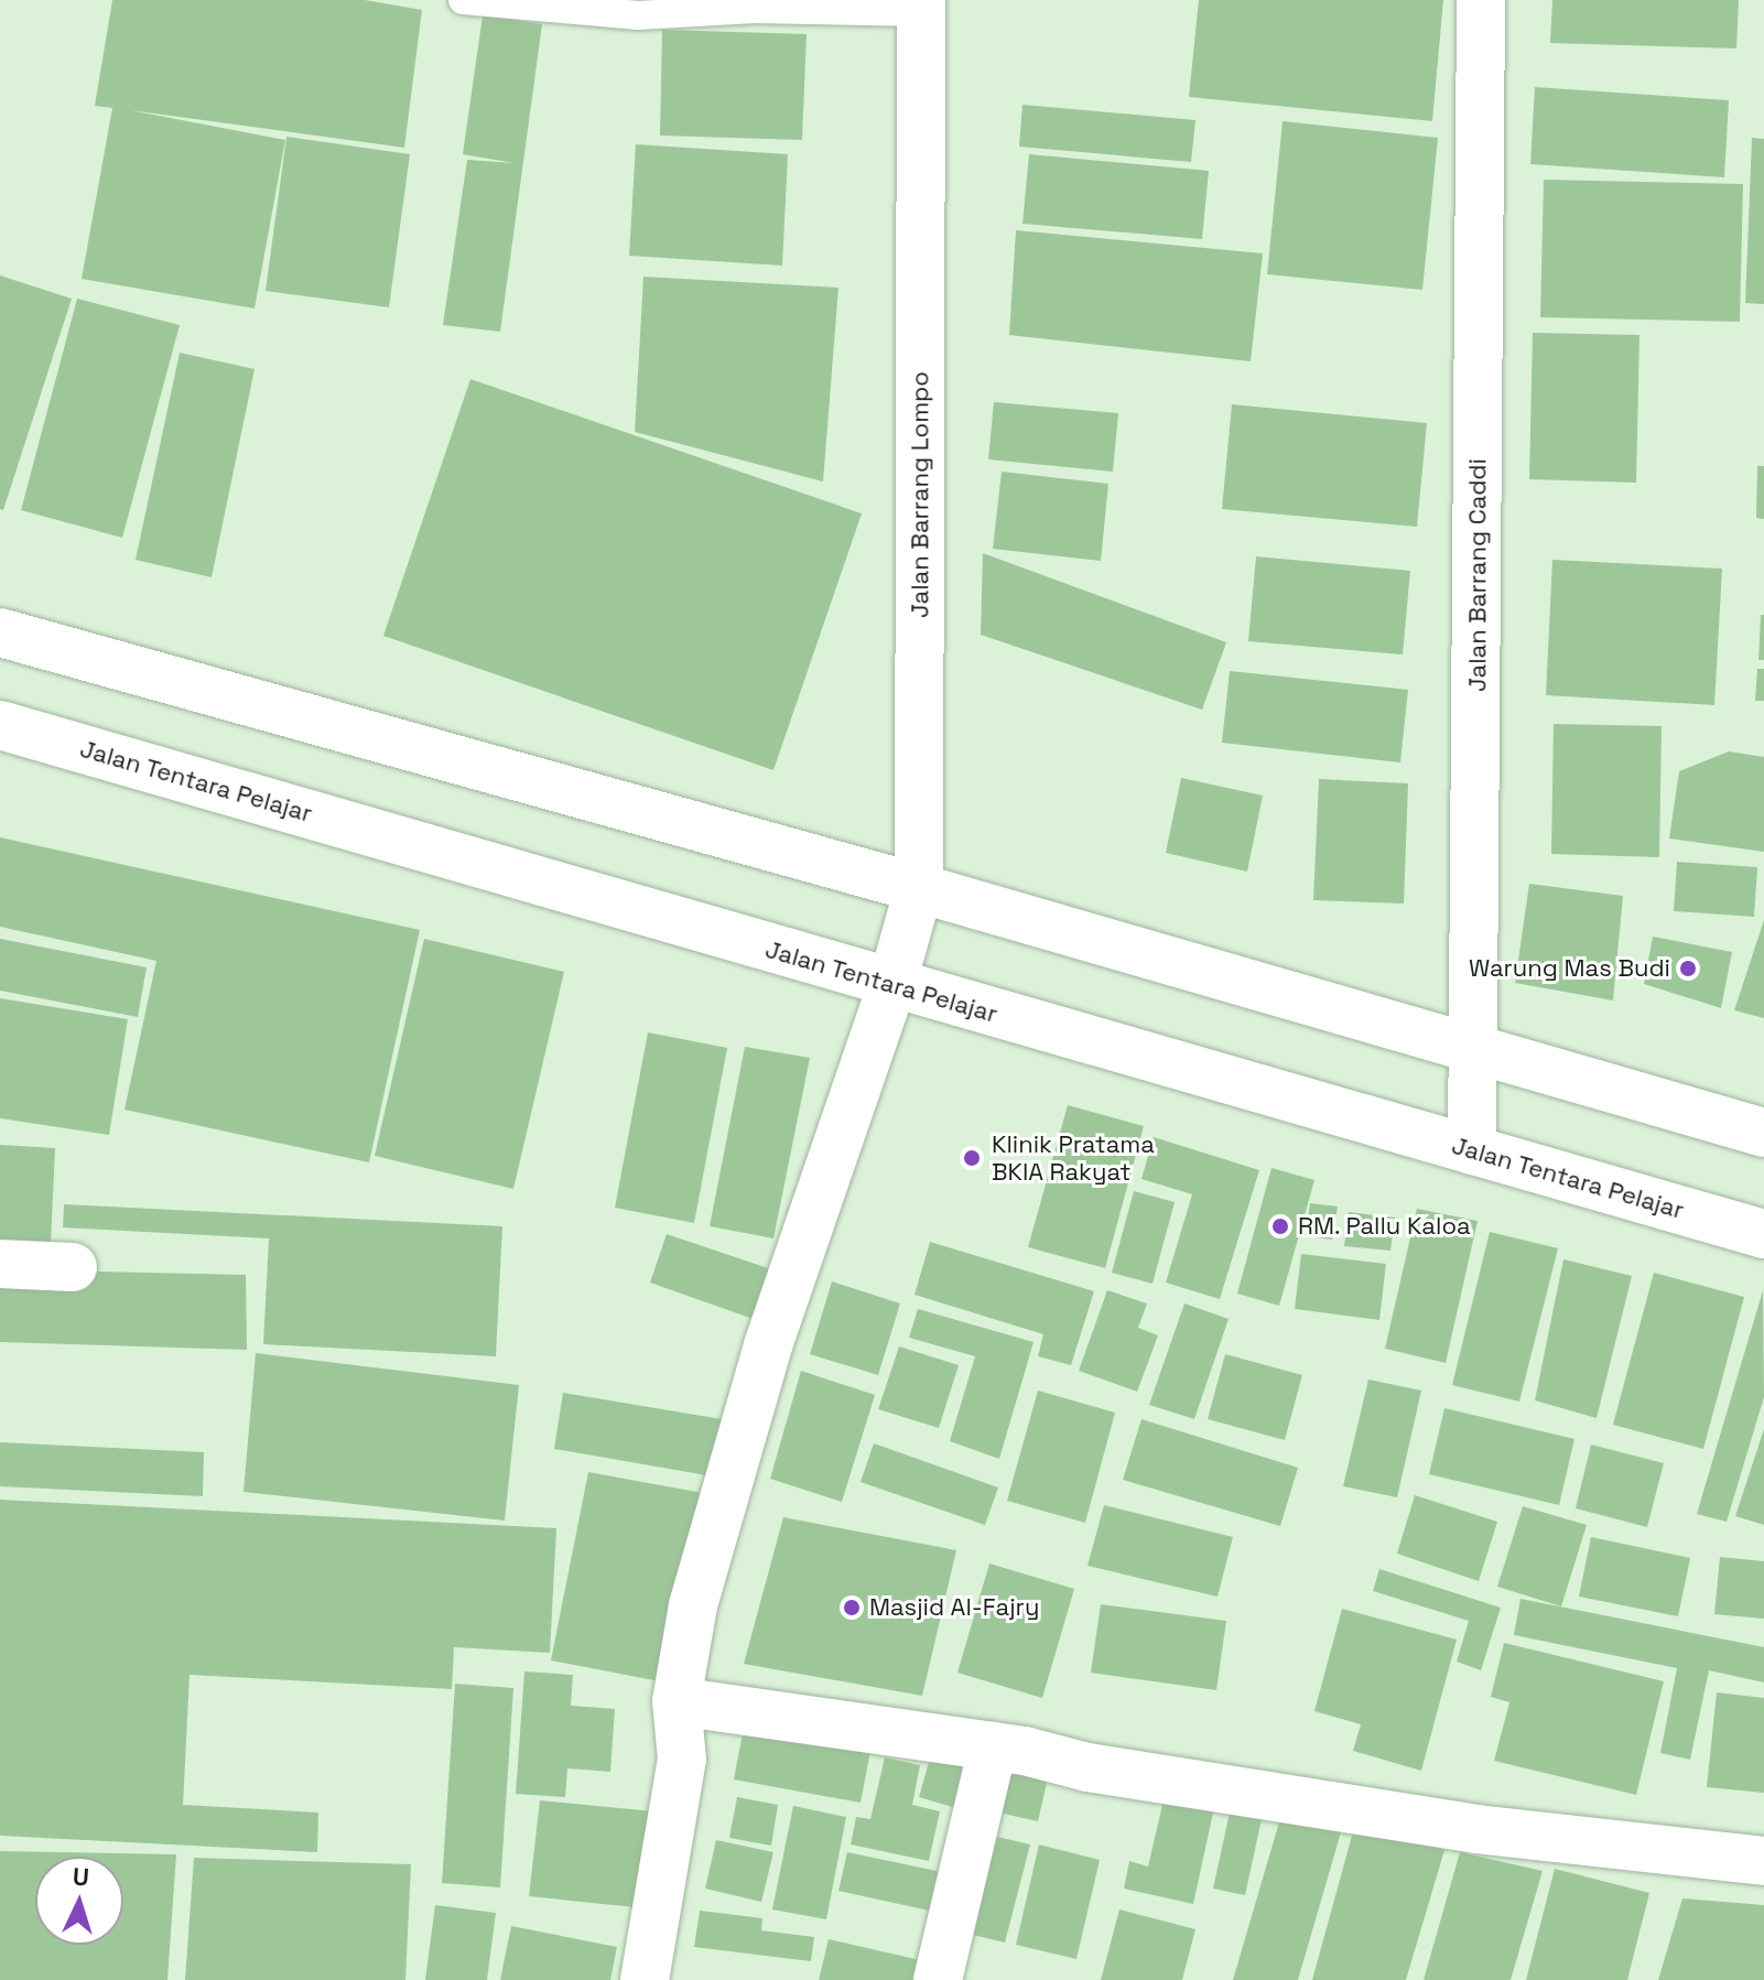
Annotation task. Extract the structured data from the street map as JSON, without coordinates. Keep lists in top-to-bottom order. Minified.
{"streets":{"street":["Jalan Barrang Lompo","Jalan Barrang Caddi","Jalan Tentara Pelajar"]},"crossings":[["Jalan Barrang Lompo","Jalan Tentara Pelajar"],["Jalan Barrang Caddi","Jalan Tentara Pelajar"]],"places":["Warung Mas Budi","Klinik Pratama BKIA Rakyat","RM. Pallu Kaloa","Masjid Al-Fajry"],"north":"top"}
